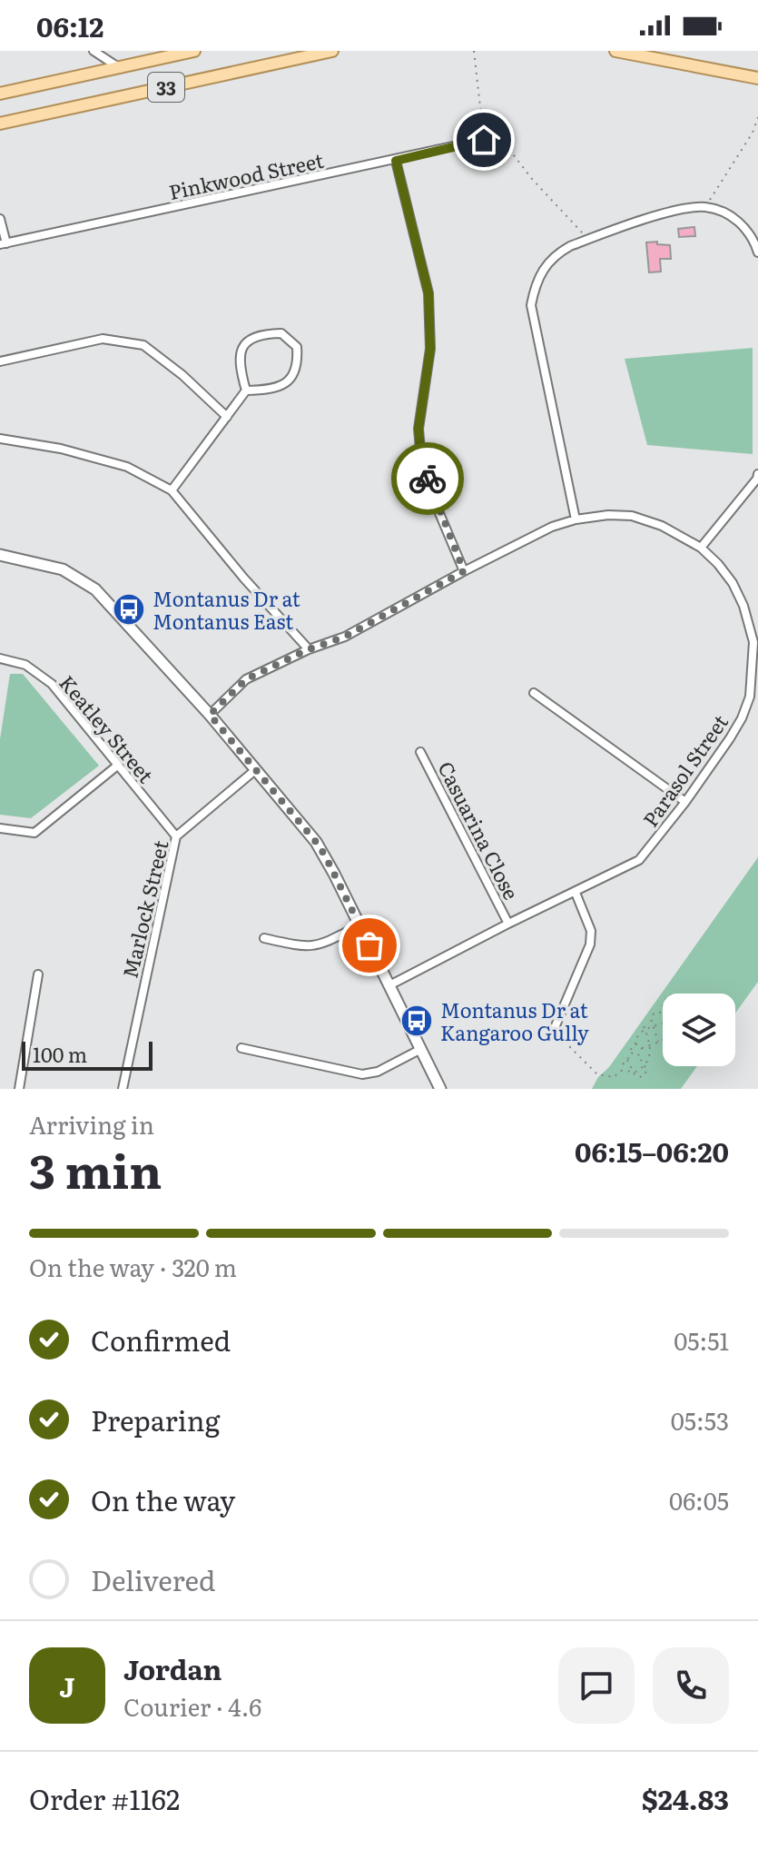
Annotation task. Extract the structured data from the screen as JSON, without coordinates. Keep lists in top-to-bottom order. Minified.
{"streets":{"main road":["33"],"street":["Pinkwood Street","Keatley Street","Parasol Street","Casuarina Close","Marlock Street"]},"crossings":[["Keatley Street","Marlock Street"],["Parasol Street","Casuarina Close"]],"places":{"bus stop":["Montanus Dr at Montanus East","Montanus Dr at Kangaroo Gully"]},"scale_bar":"100 m","page":{"status":"06:12","scale":"100 m","heading":["3 min","Arriving in","06:15–06:20"],"panel":["Jordan","Courier · 4.6","Order #1162","$24.83"],"bar":"On the way · 320 m","list":[["Confirmed","05:51"],["Preparing","05:53"],["On the way","06:05"],"Delivered"],"round":"J"}}
